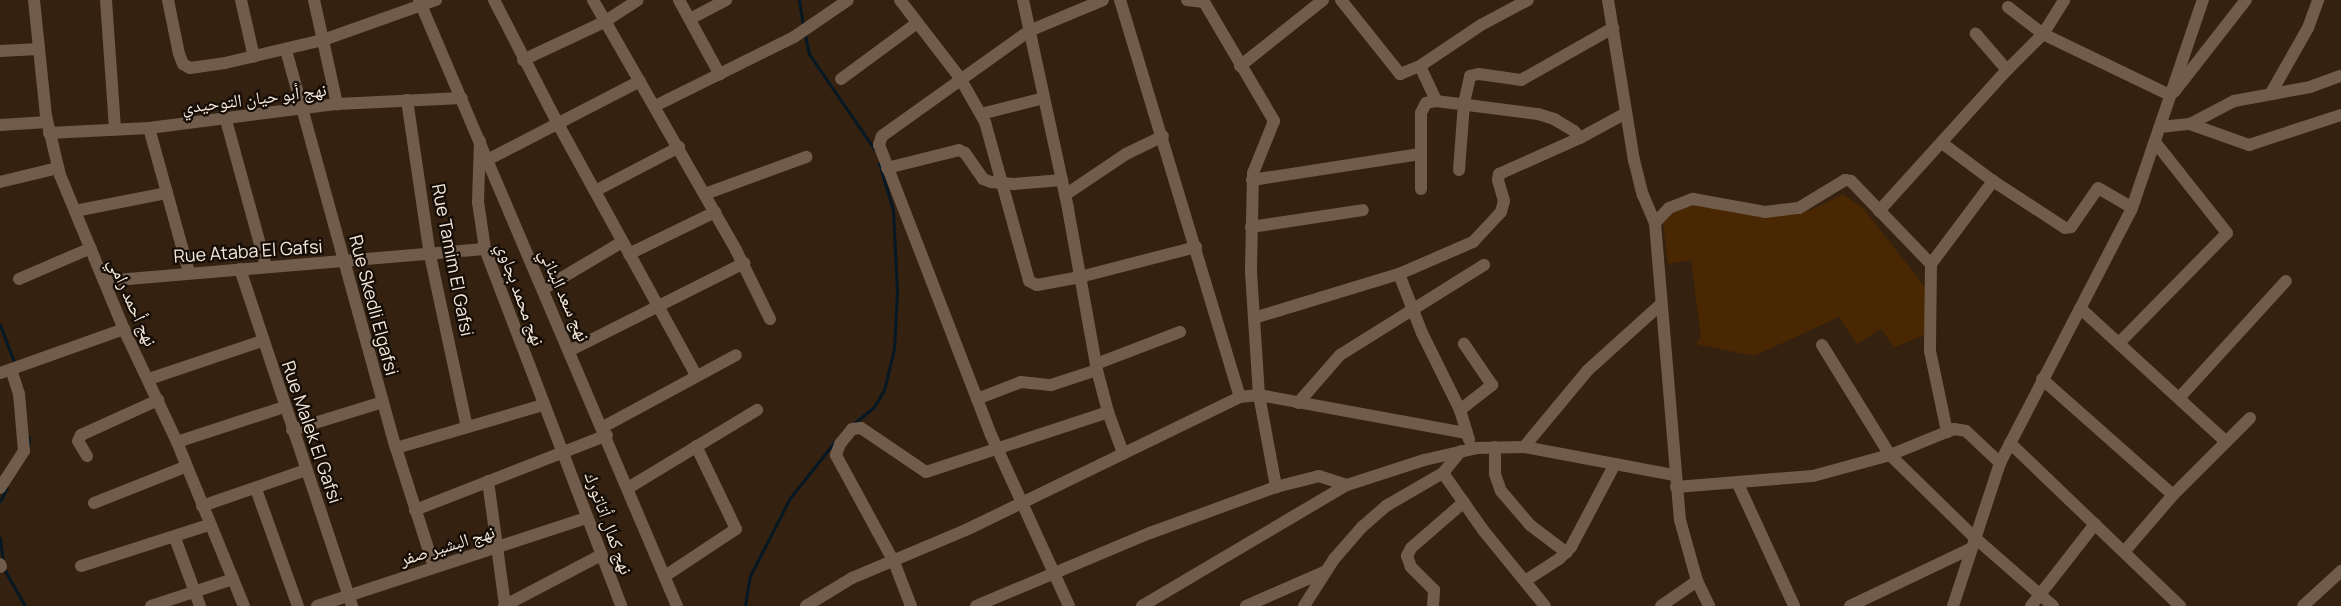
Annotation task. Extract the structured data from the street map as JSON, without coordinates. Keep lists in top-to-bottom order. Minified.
{"streets":{"street":["نهج أبو حيان التوحيدي","Rue Ataba El Gafsi","Rue Tamim El Gafsi","نهج محمد بجاوي","نهج سعد البناني","نهج أحمد رامي","Rue Skedli Elgafsi","Rue Malek El Gafsi","نهج كمال أتاتورك","نهج البشير صفر"]},"crossings":[["نهج أبو حيان التوحيدي","Rue Tamim El Gafsi"],["نهج أبو حيان التوحيدي","نهج سعد البناني"],["نهج أبو حيان التوحيدي","نهج أحمد رامي"],["نهج أبو حيان التوحيدي","Rue Skedli Elgafsi"],["Rue Ataba El Gafsi","Rue Tamim El Gafsi"],["Rue Ataba El Gafsi","نهج محمد بجاوي"],["Rue Ataba El Gafsi","نهج أحمد رامي"],["Rue Ataba El Gafsi","Rue Skedli Elgafsi"],["Rue Ataba El Gafsi","Rue Malek El Gafsi"],["نهج محمد بجاوي","نهج سعد البناني"],["نهج محمد بجاوي","نهج كمال أتاتورك"],["Rue Skedli Elgafsi","نهج البشير صفر"],["Rue Malek El Gafsi","نهج البشير صفر"],["نهج كمال أتاتورك","نهج البشير صفر"]]}
